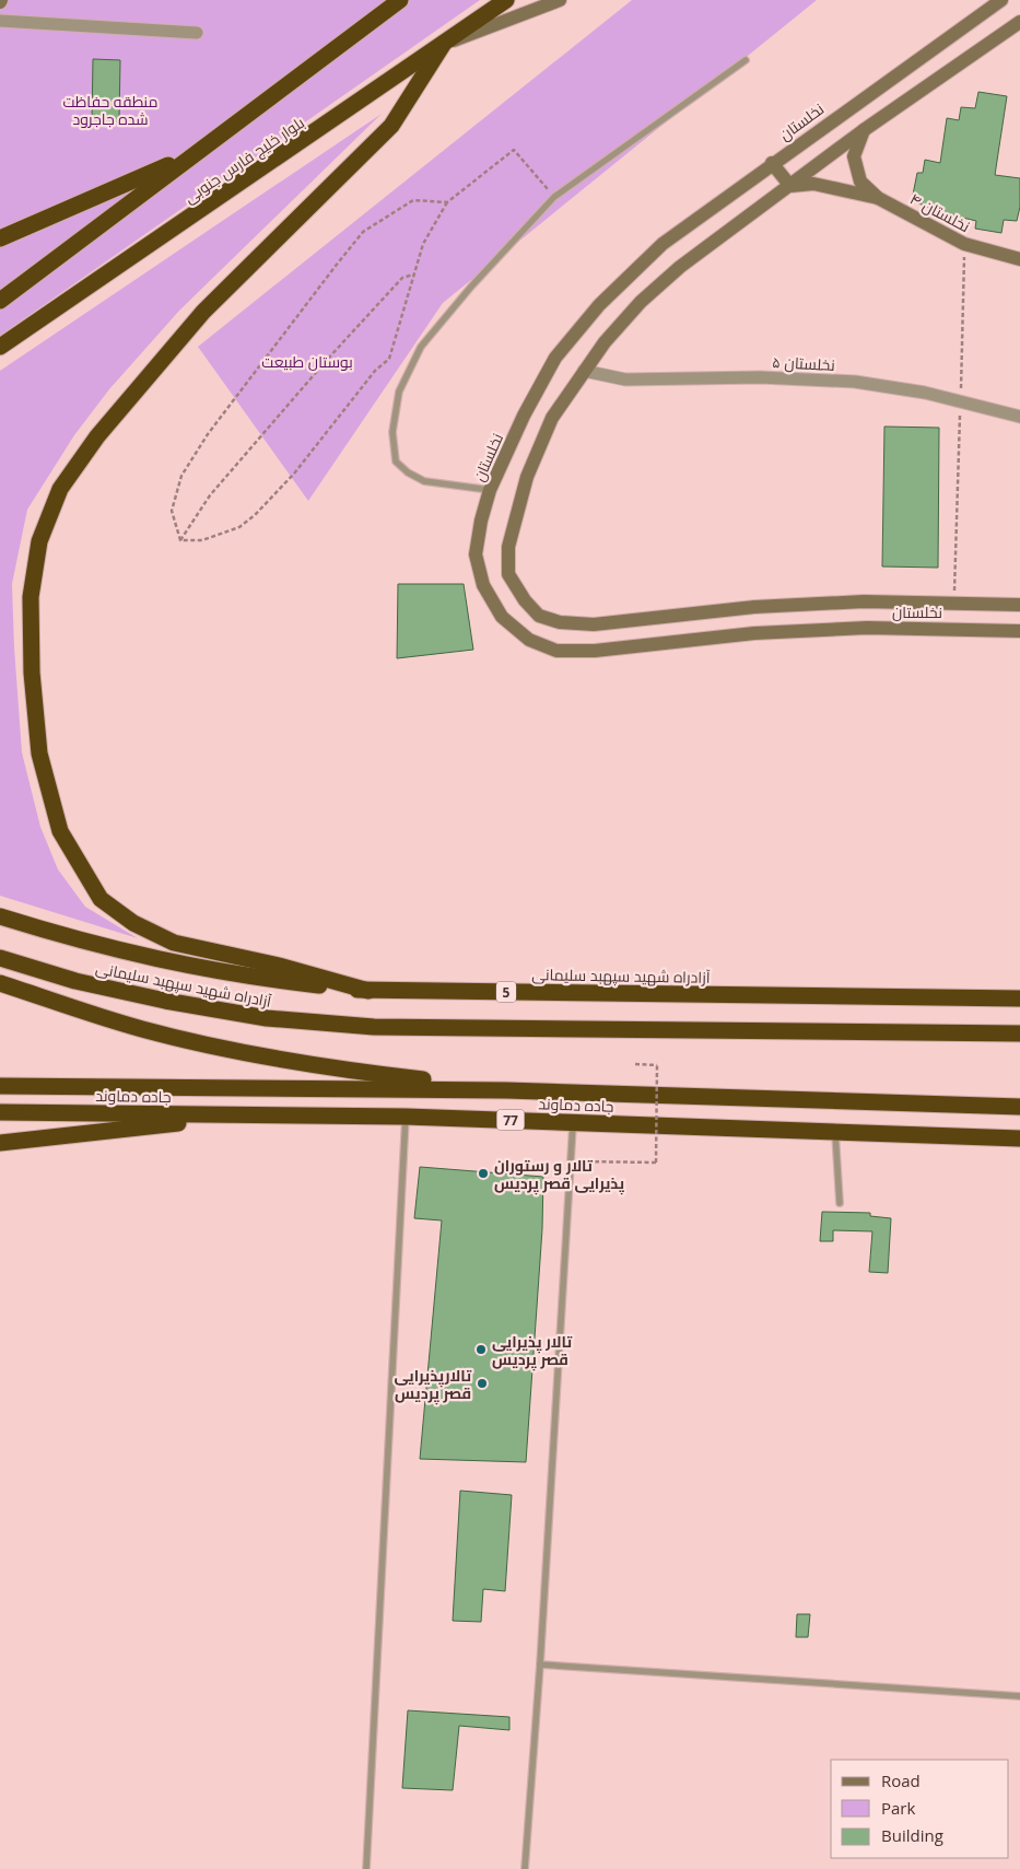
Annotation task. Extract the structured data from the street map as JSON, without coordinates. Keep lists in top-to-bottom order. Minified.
{"streets":{"highway":["بلوار خلیج فارس جنوبی","آزادراه شهید سپهبد سلیمانی","5","جاده دماوند","77"],"street":["نخلستان","نخلستان ۴","نخلستان ۵"]},"crossings":[["نخلستان","نخلستان ۵"]],"parks":["منطقه حفاظت شده جاجرود","بوستان طبیعت"],"places":["تالار و رستوران پذیرایی قصر پردیس","تالار پذیرایی قصر پردیس","تالارپذیرایی قصر پردیس"],"legend":["Road","Park","Building"]}
